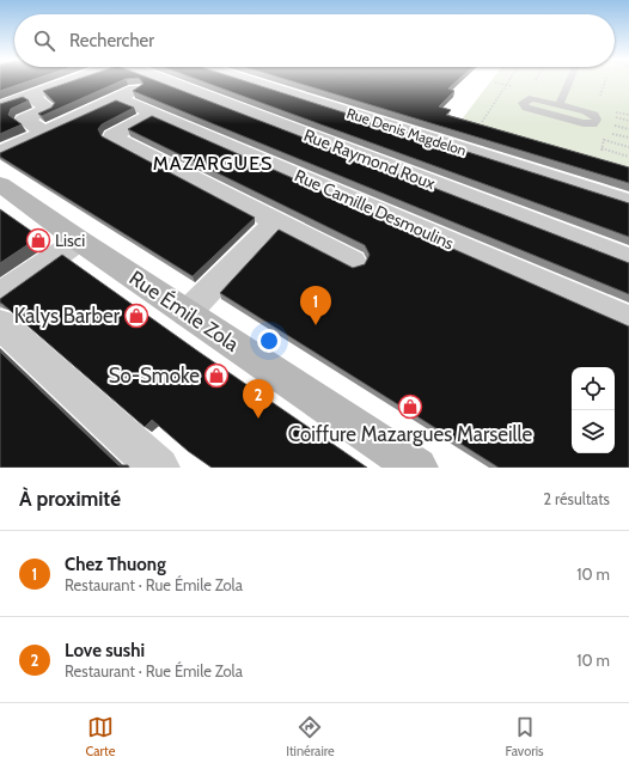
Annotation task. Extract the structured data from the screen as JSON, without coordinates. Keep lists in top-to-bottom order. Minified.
{"streets":{"street":["Rue Denis Magdelon","Rue Raymond Roux","Rue Camille Desmoulins","Rue Émile Zola"]},"districts":["MAZARGUES"],"places":{"shop":["Lisci","Kalys Barber","So-Smoke","Coiffure Mazargues Marseille"]},"page":{"search":"Rechercher","pins":["1","2"],"heading":["À proximité","2 résultats"],"list":[{"mark":"1","name":"Chez Thuong","note":"Restaurant · Rue Émile Zola","value":"10 m"},{"mark":"2","name":"Love sushi","note":"Restaurant · Rue Émile Zola","value":"10 m"}],"nav":["Carte","Itinéraire","Favoris"]}}
